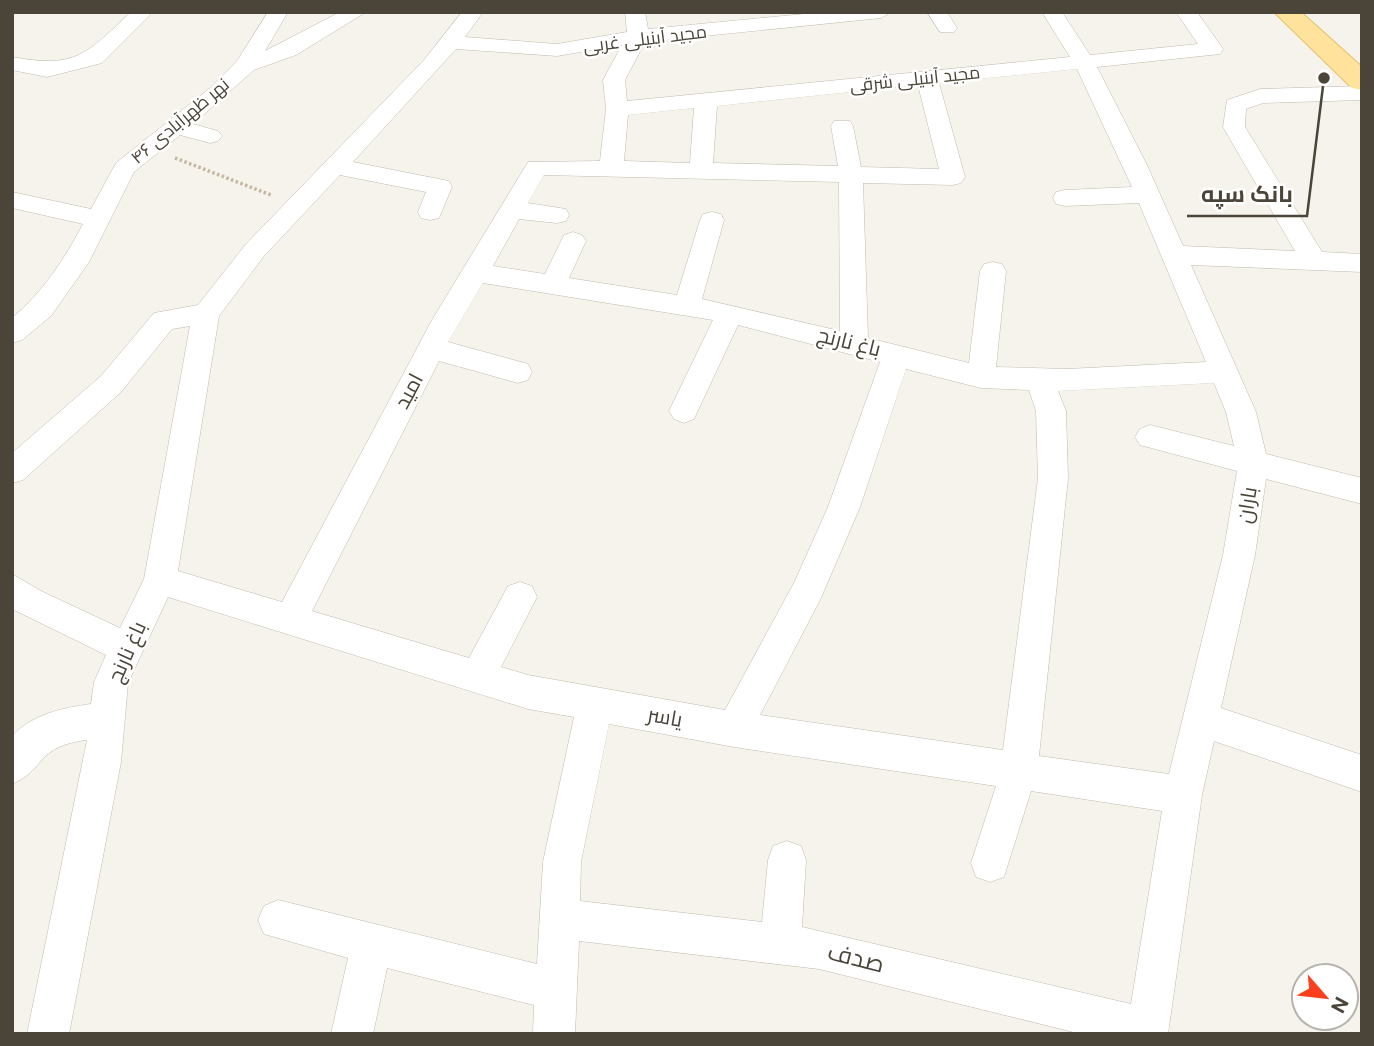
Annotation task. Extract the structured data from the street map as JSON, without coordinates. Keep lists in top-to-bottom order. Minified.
{"streets":{"street":["مجید آبنیلی غربی","مجید آبنیلی شرقی","نهر ظهرآبادی ۴۶","باغ نارنج","امید","باران","یاسر","صدف"]},"crossings":[["مجید آبنیلی غربی","باغ نارنج"],["مجید آبنیلی شرقی","باران"],["باغ نارنج","امید"],["باغ نارنج","باران"],["باغ نارنج","یاسر"],["امید","یاسر"],["باران","یاسر"],["باران","صدف"]],"places":["بانک سپه"],"north":"bottom right"}
